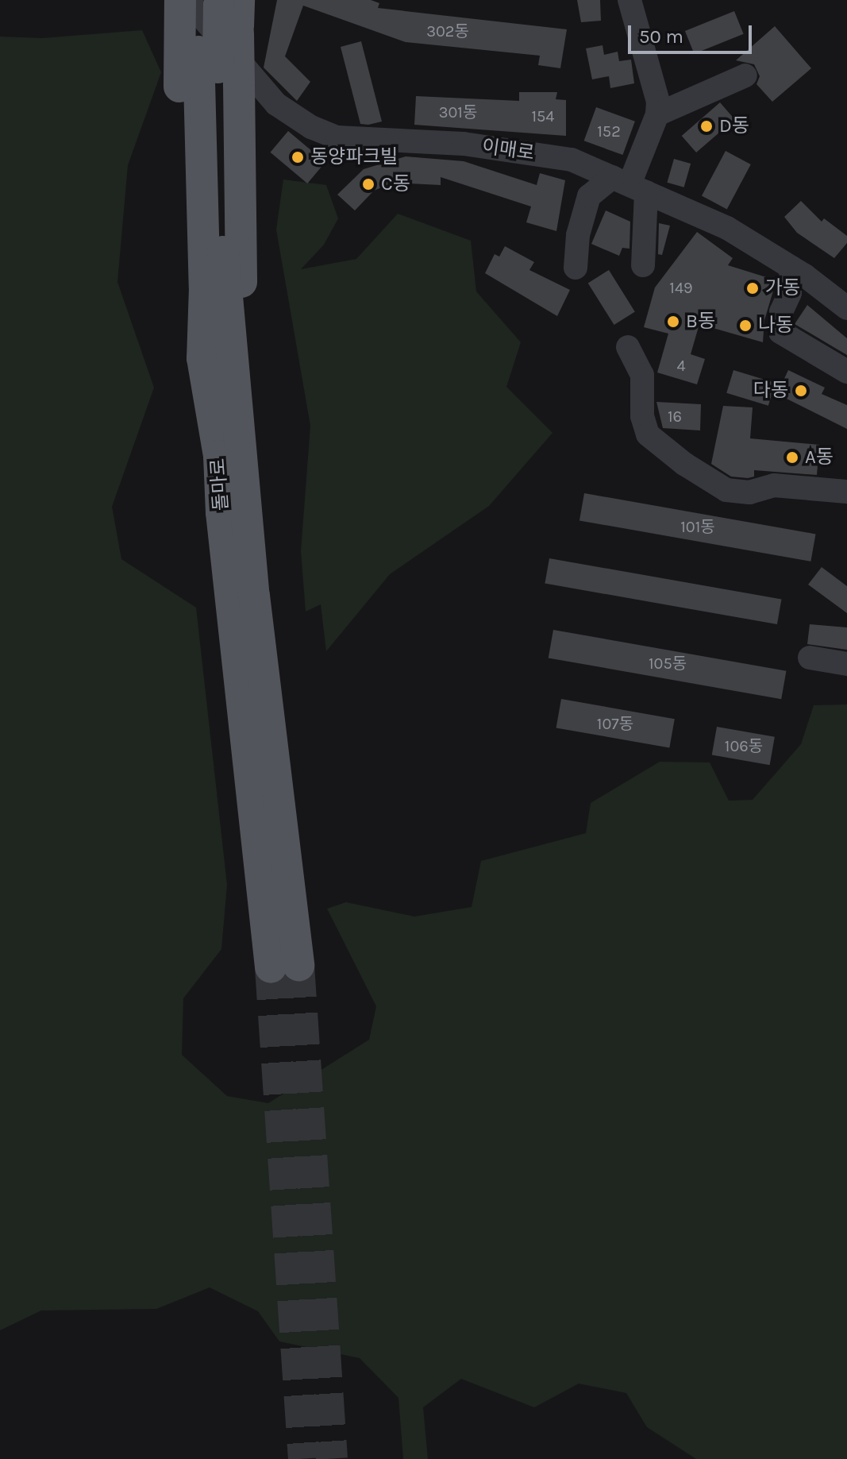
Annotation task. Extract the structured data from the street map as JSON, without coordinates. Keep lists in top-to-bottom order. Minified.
{"streets":{"main road":["돌마로"],"street":["이매로"]},"places":["D동","동양파크빌","C동","가동","B동","나동","다동","A동"],"house_numbers":["302동","301동","154","152","149","4","16","101동","105동","107동","106동"],"scale_bar":"50 m"}
